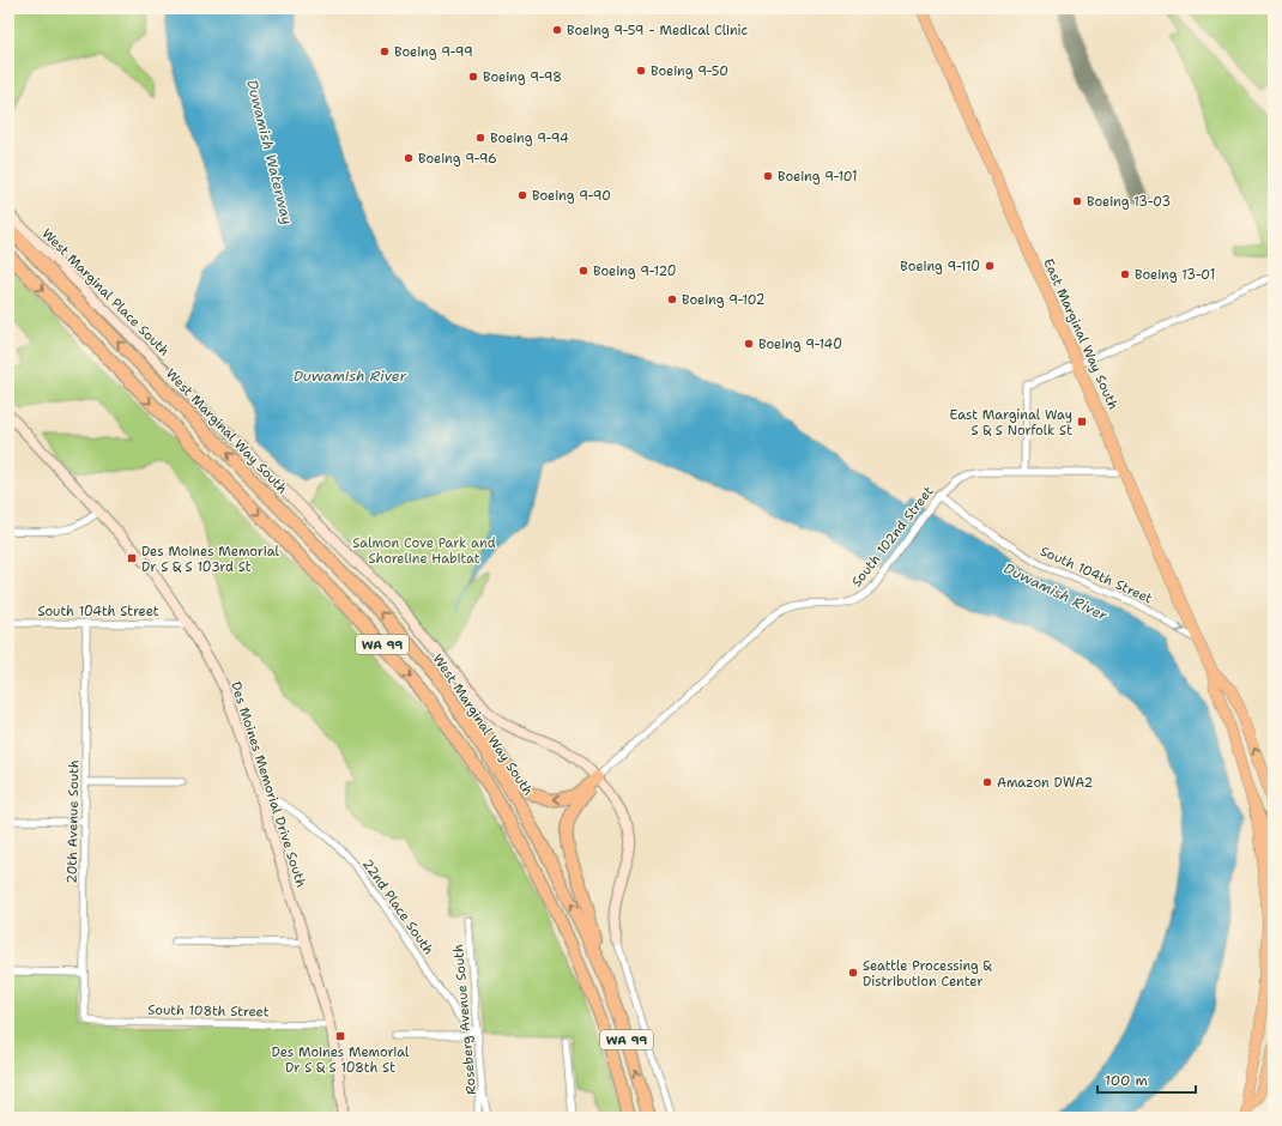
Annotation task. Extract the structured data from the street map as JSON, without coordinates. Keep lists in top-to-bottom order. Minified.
{"streets":{"highway":["West Marginal Way South","WA 99"],"main road":["East Marginal Way South"],"street":["West Marginal Place South","South 102nd Street","South 104th Street","Des Moines Memorial Drive South","20th Avenue South","22nd Place South","South 108th Street","Roseberg Avenue South"]},"crossings":[["West Marginal Place South","South 102nd Street"],["East Marginal Way South","South 102nd Street"],["East Marginal Way South","South 104th Street"],["South 102nd Street","South 104th Street"],["South 104th Street","Des Moines Memorial Drive South"],["South 104th Street","20th Avenue South"],["Des Moines Memorial Drive South","22nd Place South"],["Des Moines Memorial Drive South","South 108th Street"],["20th Avenue South","South 108th Street"],["22nd Place South","Roseberg Avenue South"]],"one_way":["South 104th Street"],"water":["Duwamish Waterway","Duwamish River"],"parks":["Salmon Cove Park and Shoreline Habitat"],"places":{"other":["Boeing 9-59 - Medical Clinic","Boeing 9-99","Boeing 9-50","Boeing 9-98","Boeing 9-94","Boeing 9-96","Boeing 9-101","Boeing 9-90","Boeing 13-03","Boeing 9-110","Boeing 9-120","Boeing 13-01","Boeing 9-102","Boeing 9-140","Amazon DWA2","Seattle Processing & Distribution Center"],"transit":["East Marginal Way S & S Norfolk St","Des Moines Memorial Dr S & S 103rd St","Des Moines Memorial Dr S & S 108th St"]},"scale_bar":"100 m"}
